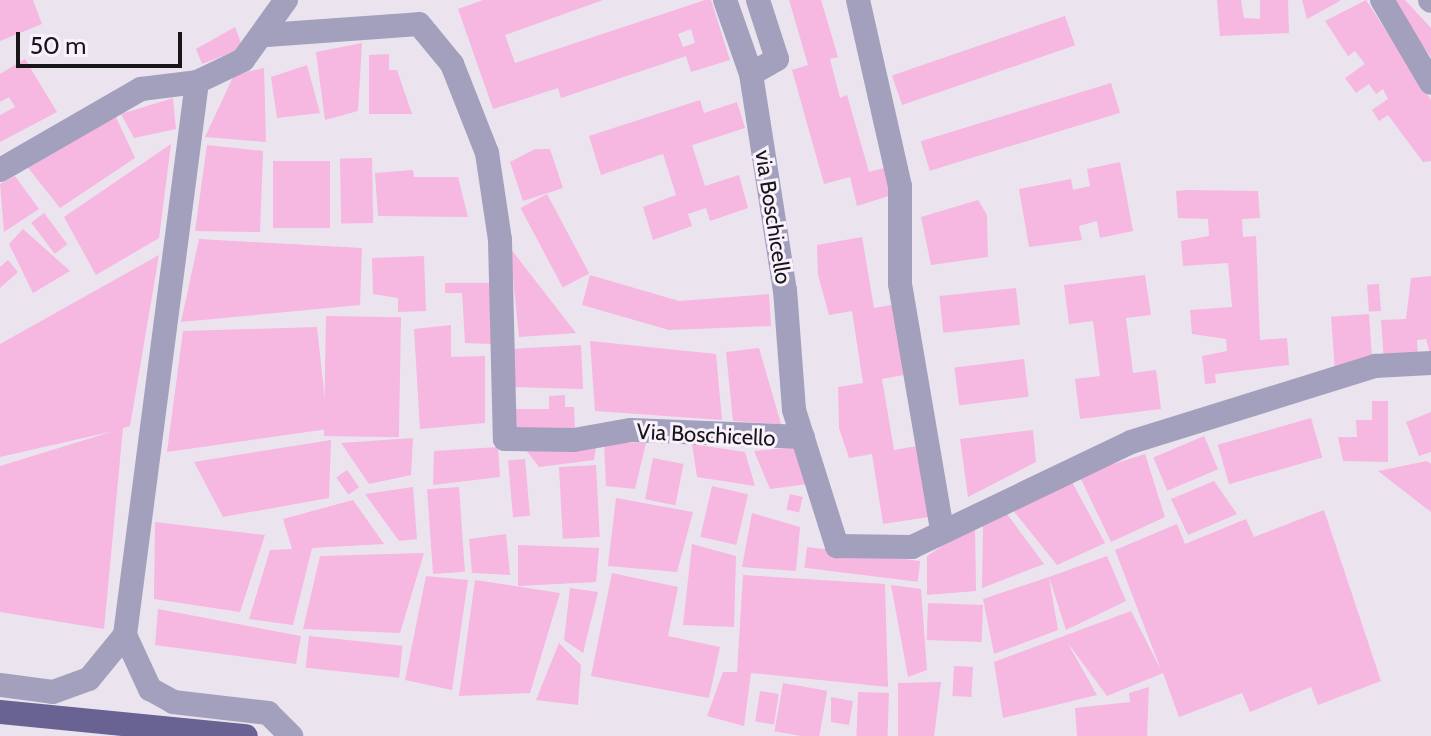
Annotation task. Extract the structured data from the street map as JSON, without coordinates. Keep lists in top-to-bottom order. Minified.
{"streets":{"street":["via Boschicello","Via Boschicello"]},"crossings":[["via Boschicello","Via Boschicello"]],"scale_bar":"50 m"}
